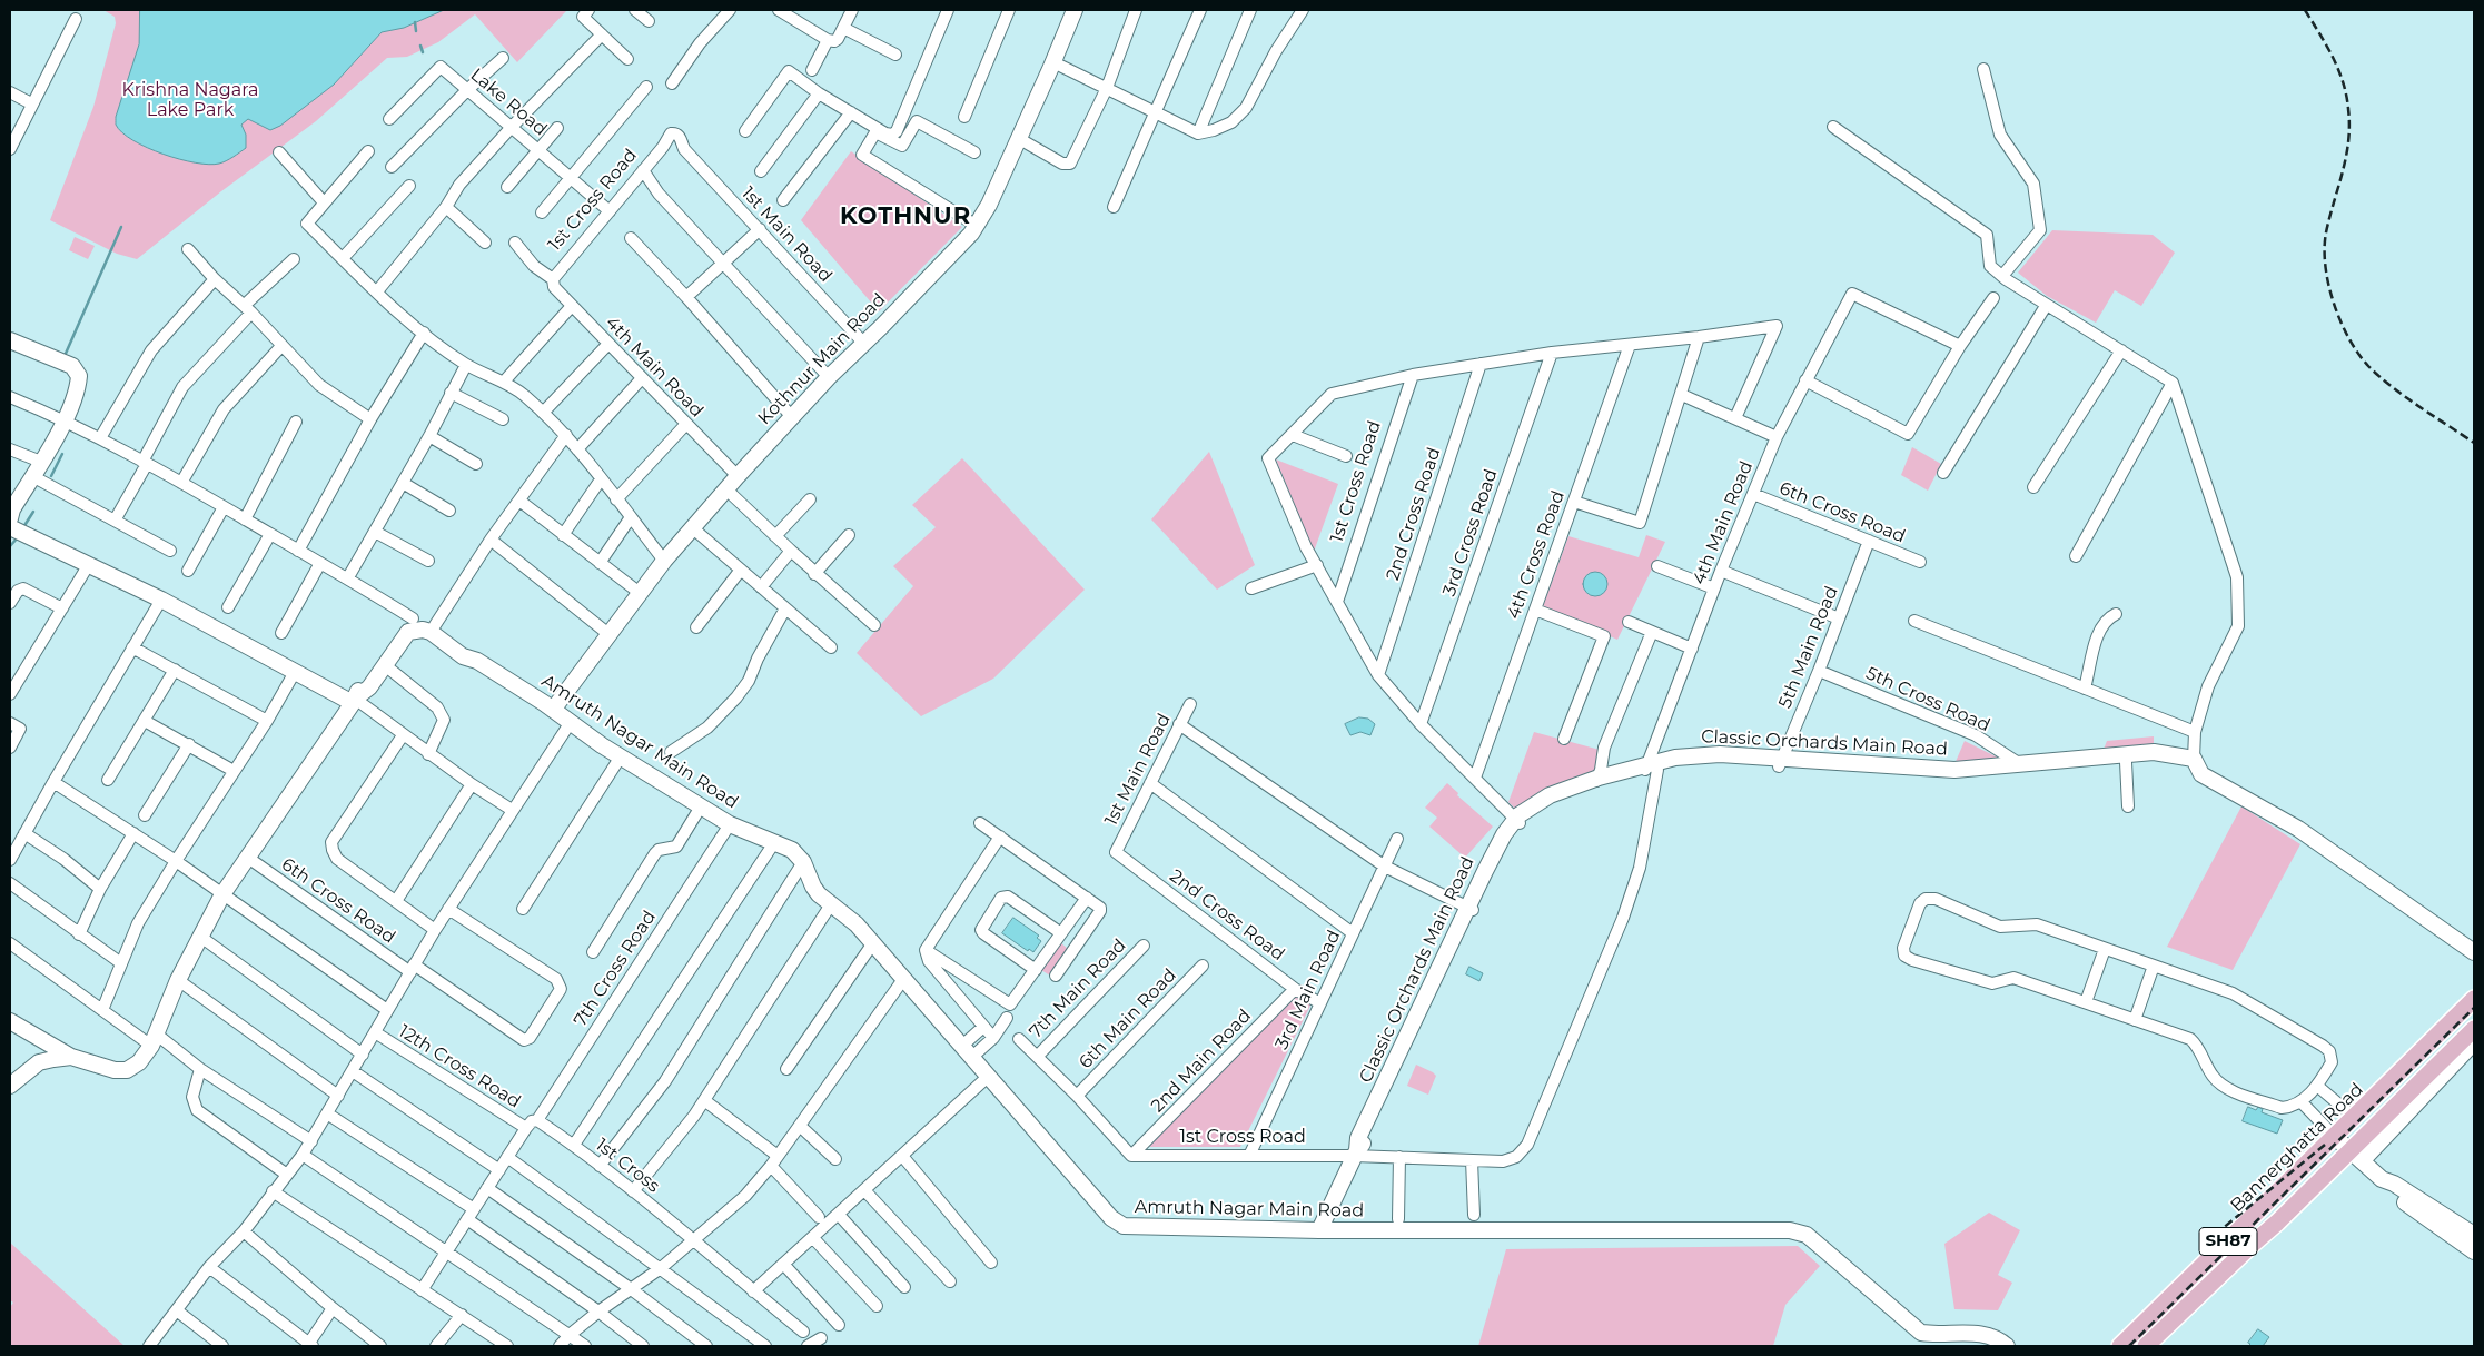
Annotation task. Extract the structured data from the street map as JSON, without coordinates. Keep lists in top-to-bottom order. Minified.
{"streets":{"main road":["Kothnur Main Road","Amruth Nagar Main Road","Classic Orchards Main Road","Bannerghatta Road","SH87"],"street":["Lake Road","1st Cross Road","1st Main Road","4th Main Road","6th Cross Road","2nd Cross Road","3rd Cross Road","4th Cross Road","5th Main Road","5th Cross Road","7th Cross Road","7th Main Road","3rd Main Road","6th Main Road","2nd Main Road","12th Cross Road","1st Cross"]},"crossings":[["Lake Road","1st Cross Road"],["1st Cross Road","1st Main Road"],["1st Cross Road","4th Main Road"],["1st Cross Road","Classic Orchards Main Road"],["1st Cross Road","3rd Main Road"],["1st Cross Road","2nd Main Road"],["1st Main Road","Kothnur Main Road"],["1st Main Road","2nd Cross Road"],["Kothnur Main Road","4th Main Road"],["Kothnur Main Road","Amruth Nagar Main Road"],["4th Main Road","6th Cross Road"],["4th Main Road","Classic Orchards Main Road"],["6th Cross Road","5th Main Road"],["6th Cross Road","Amruth Nagar Main Road"],["2nd Cross Road","3rd Main Road"],["2nd Cross Road","2nd Main Road"],["5th Main Road","5th Cross Road"],["5th Main Road","Classic Orchards Main Road"],["5th Cross Road","Classic Orchards Main Road"],["Amruth Nagar Main Road","Classic Orchards Main Road"],["Amruth Nagar Main Road","7th Cross Road"],["7th Cross Road","12th Cross Road"],["7th Cross Road","1st Cross"]],"districts":["KOTHNUR"],"parks":["Krishna Nagara Lake Park"]}
